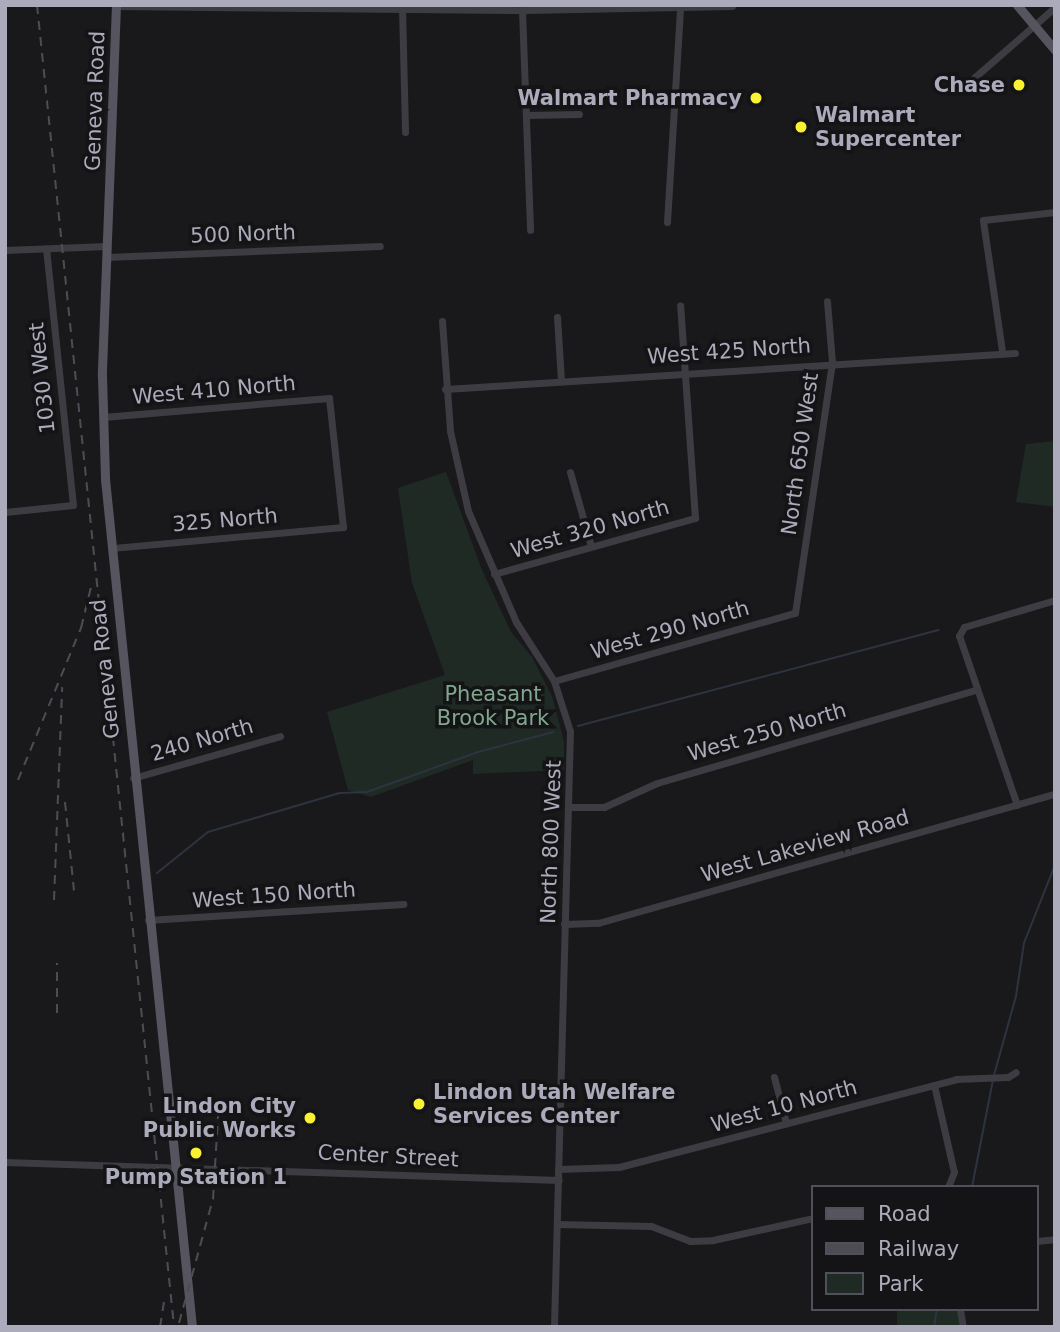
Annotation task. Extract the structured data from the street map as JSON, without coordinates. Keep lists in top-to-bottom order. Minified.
{"streets":{"main road":["Geneva Road"],"street":["500 North","West 425 North","1030 West","West 410 North","North 650 West","325 North","West 320 North","West 290 North","West 250 North","240 North","North 800 West","West Lakeview Road","West 150 North","West 10 North","Center Street"]},"crossings":[["Geneva Road","500 North"],["Geneva Road","West 410 North"],["Geneva Road","325 North"],["Geneva Road","240 North"],["Geneva Road","West 150 North"],["Geneva Road","Center Street"],["West 425 North","North 650 West"],["West 425 North","West 320 North"],["West 425 North","North 800 West"],["West 410 North","325 North"],["North 650 West","West 290 North"],["West 320 North","North 800 West"],["West 290 North","North 800 West"],["West 250 North","North 800 West"],["North 800 West","West Lakeview Road"],["North 800 West","West 10 North"],["North 800 West","Center Street"]],"parks":["Pheasant Brook Park"],"places":["Chase","Walmart Pharmacy","Walmart Supercenter","Lindon Utah Welfare Services Center","Lindon City Public Works","Pump Station 1"],"legend":["Road","Railway","Park"]}
